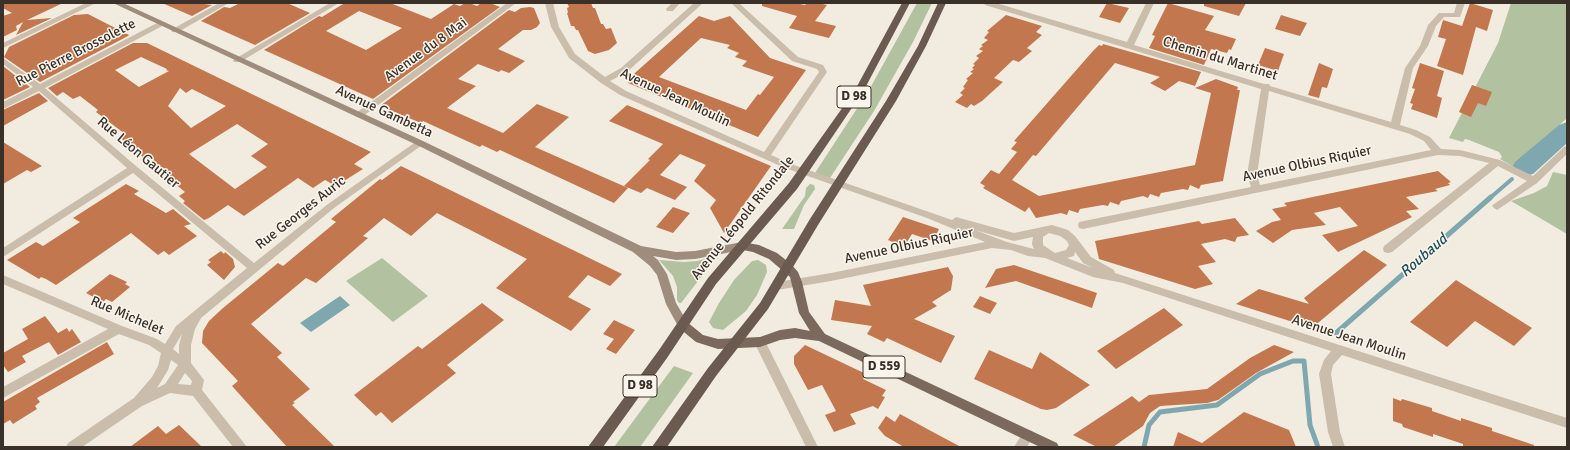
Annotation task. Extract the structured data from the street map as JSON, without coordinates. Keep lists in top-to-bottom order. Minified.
{"streets":{"highway":["D 98","Avenue Léopold Ritondale"],"main road":["Avenue Gambetta","D 559"],"street":["Avenue du 8 Mai","Rue Pierre Brossolette","Chemin du Martinet","Avenue Jean Moulin","Rue Léon Gautier","Avenue Olbius Riquier","Rue Georges Auric","Rue Michelet"]},"crossings":[["Avenue du 8 Mai","Avenue Gambetta"],["Rue Pierre Brossolette","Avenue Gambetta"],["Rue Pierre Brossolette","Rue Léon Gautier"],["Chemin du Martinet","Avenue Olbius Riquier"],["D 98","Avenue Jean Moulin"],["D 98","Avenue Olbius Riquier"],["D 98","D 559"],["Avenue Jean Moulin","Avenue Olbius Riquier"],["Avenue Jean Moulin","Avenue Léopold Ritondale"],["Avenue Gambetta","Rue Georges Auric"],["Avenue Gambetta","Avenue Léopold Ritondale"],["Avenue Gambetta","D 559"],["Rue Léon Gautier","Rue Georges Auric"],["Rue Georges Auric","Rue Michelet"],["Avenue Léopold Ritondale","D 559"]],"water":["Roubaud"]}
